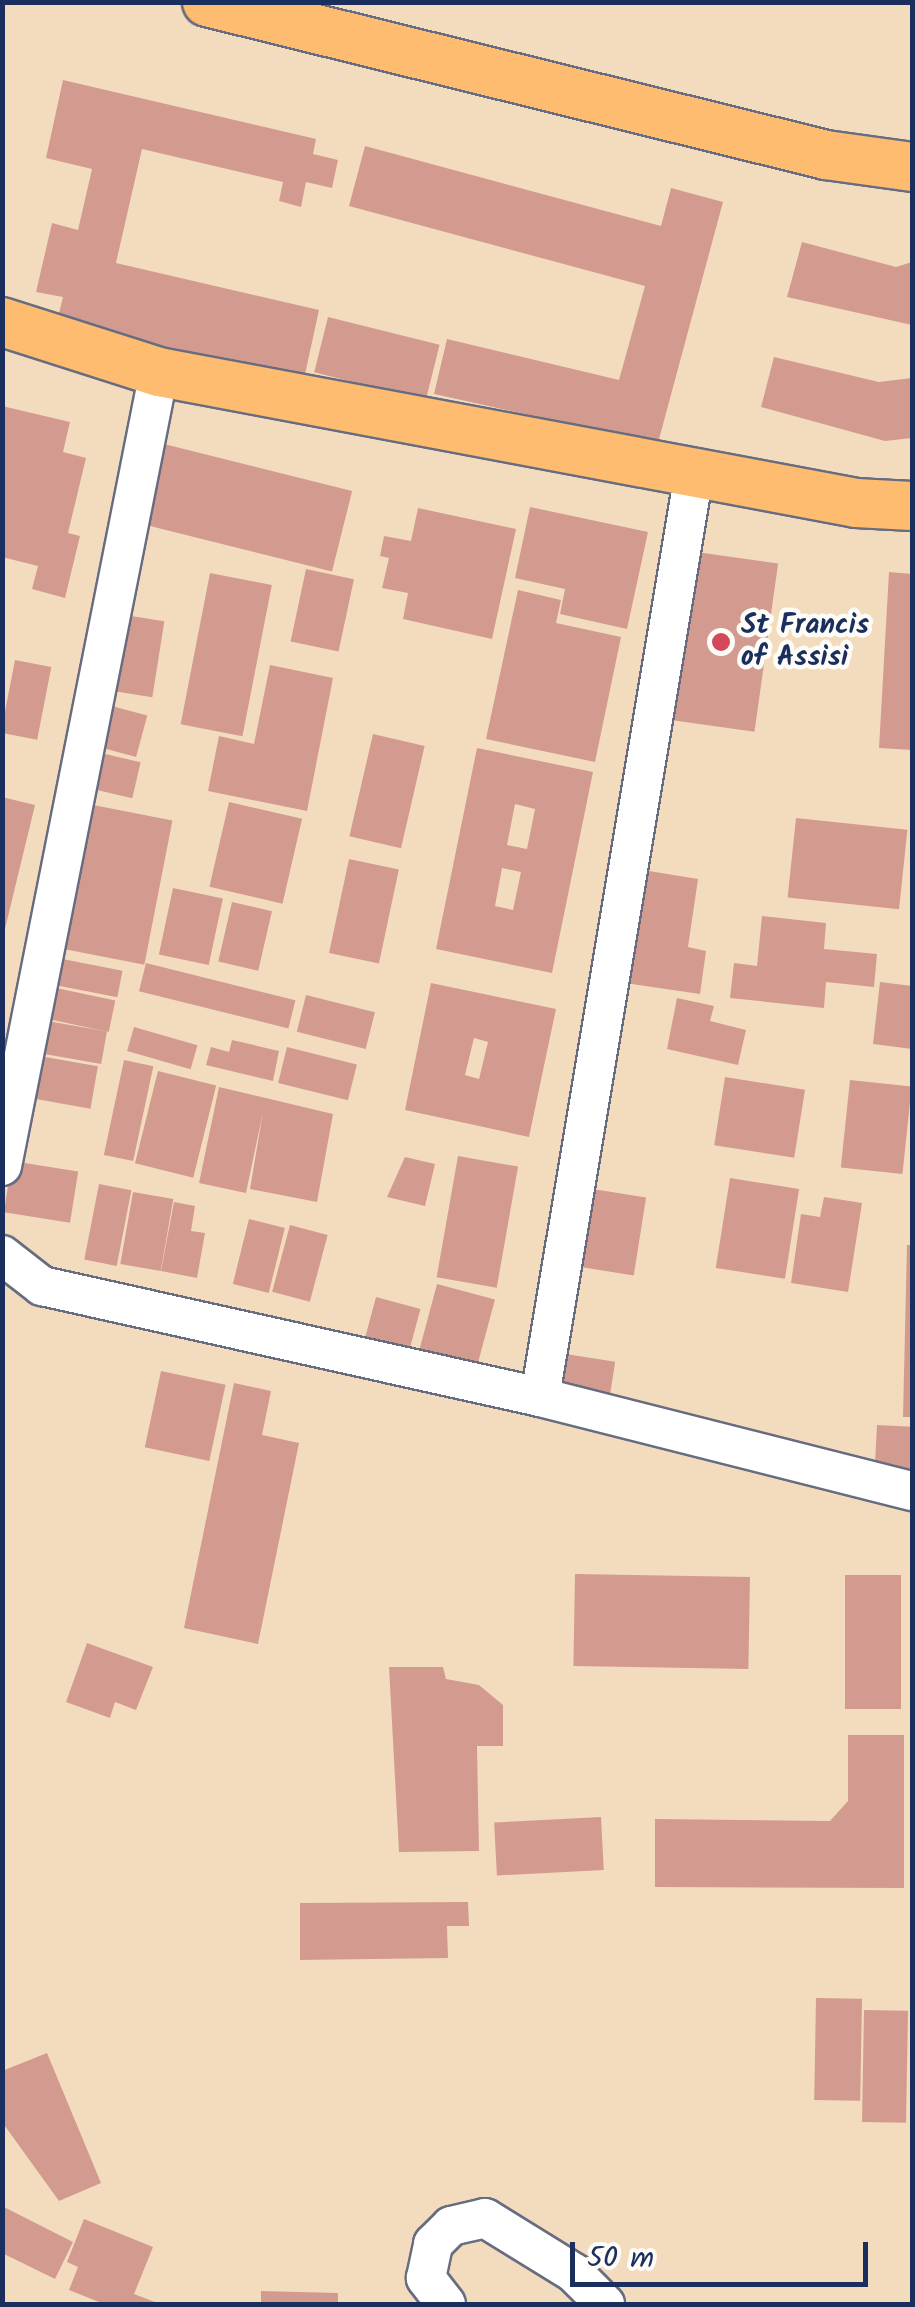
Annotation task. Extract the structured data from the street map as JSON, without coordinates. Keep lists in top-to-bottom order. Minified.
{"places":["St Francis of Assisi"],"scale_bar":"50 m"}
